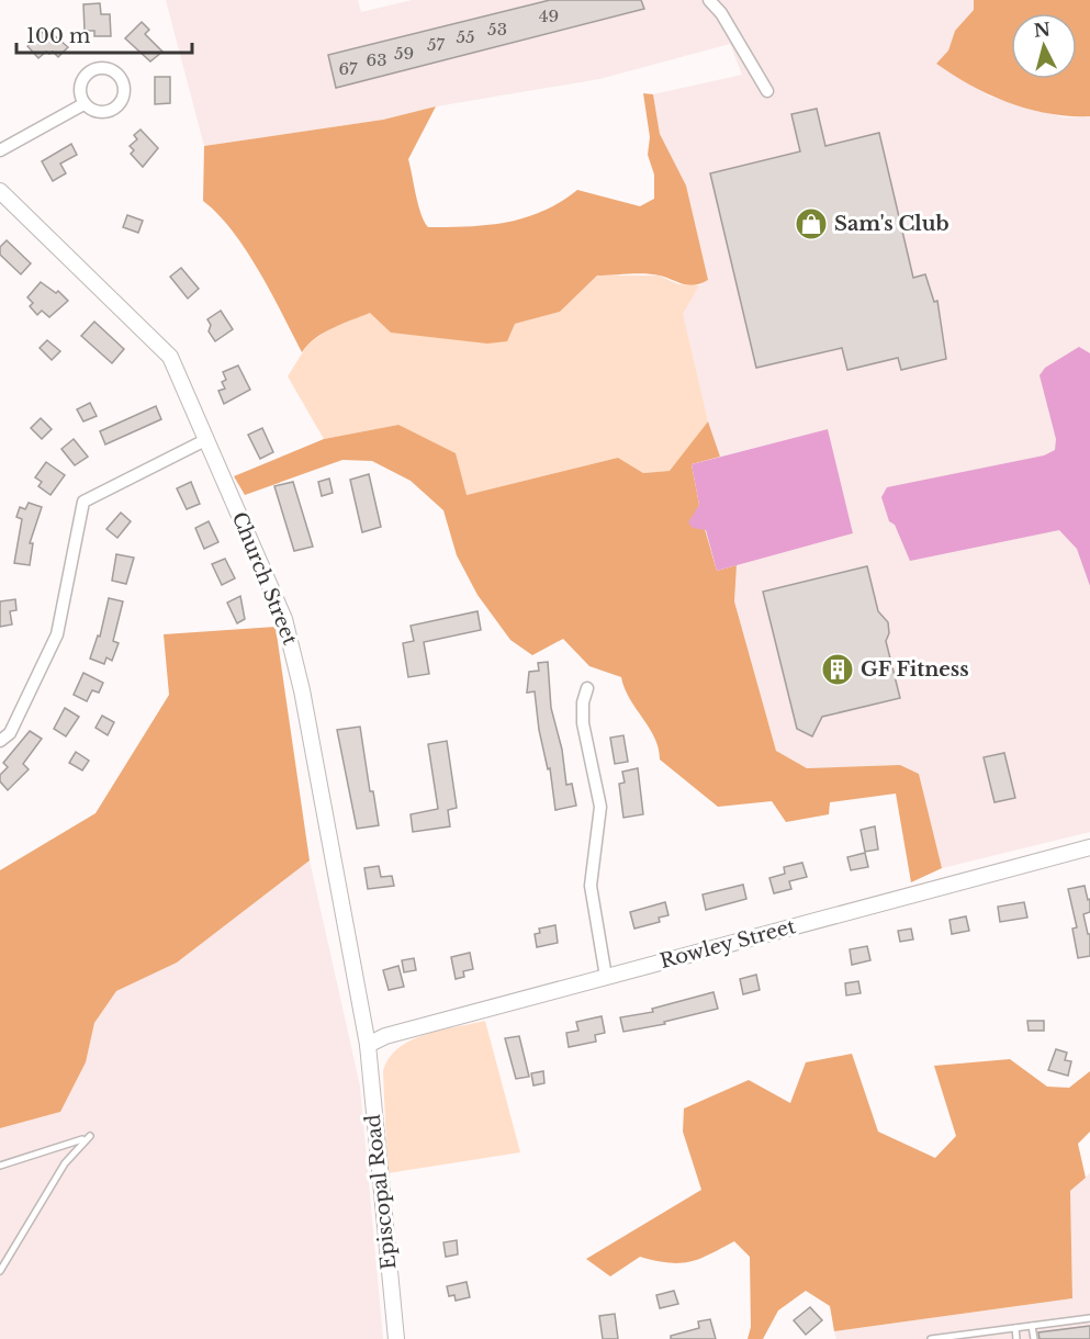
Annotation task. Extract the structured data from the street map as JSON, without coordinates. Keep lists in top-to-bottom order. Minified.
{"streets":{"street":["Church Street","Rowley Street","Episcopal Road"]},"crossings":[["Church Street","Rowley Street"],["Church Street","Episcopal Road"],["Rowley Street","Episcopal Road"]],"places":{"shop":["Sam's Club"],"building":["GF Fitness"]},"house_numbers":["49","53","55","57","59","63","67"],"scale_bar":"100 m","north":"top"}
